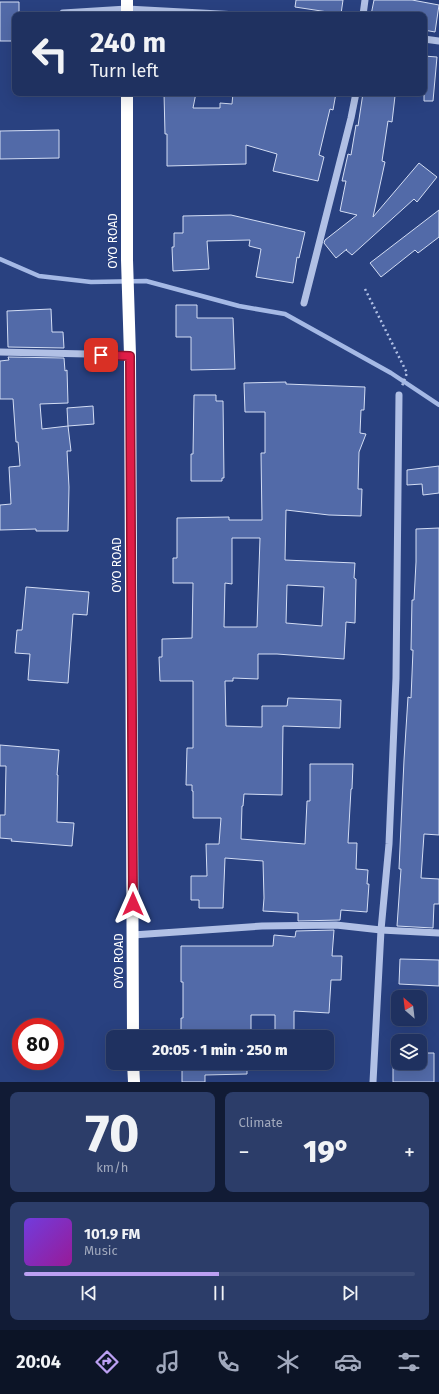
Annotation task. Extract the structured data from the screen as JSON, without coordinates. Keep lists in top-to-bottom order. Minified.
{"streets":{"highway":["OYO ROAD"]},"north":"top left","page":{"turn":["240 m","Turn left"],"limit":"80","trip":"20:05 · 1 min · 250 m","tile":[["70","km/h"],"Climate"],"heat":["−","19°","+"],"song":["101.9 FM","Music"],"tabs":"20:04"}}
